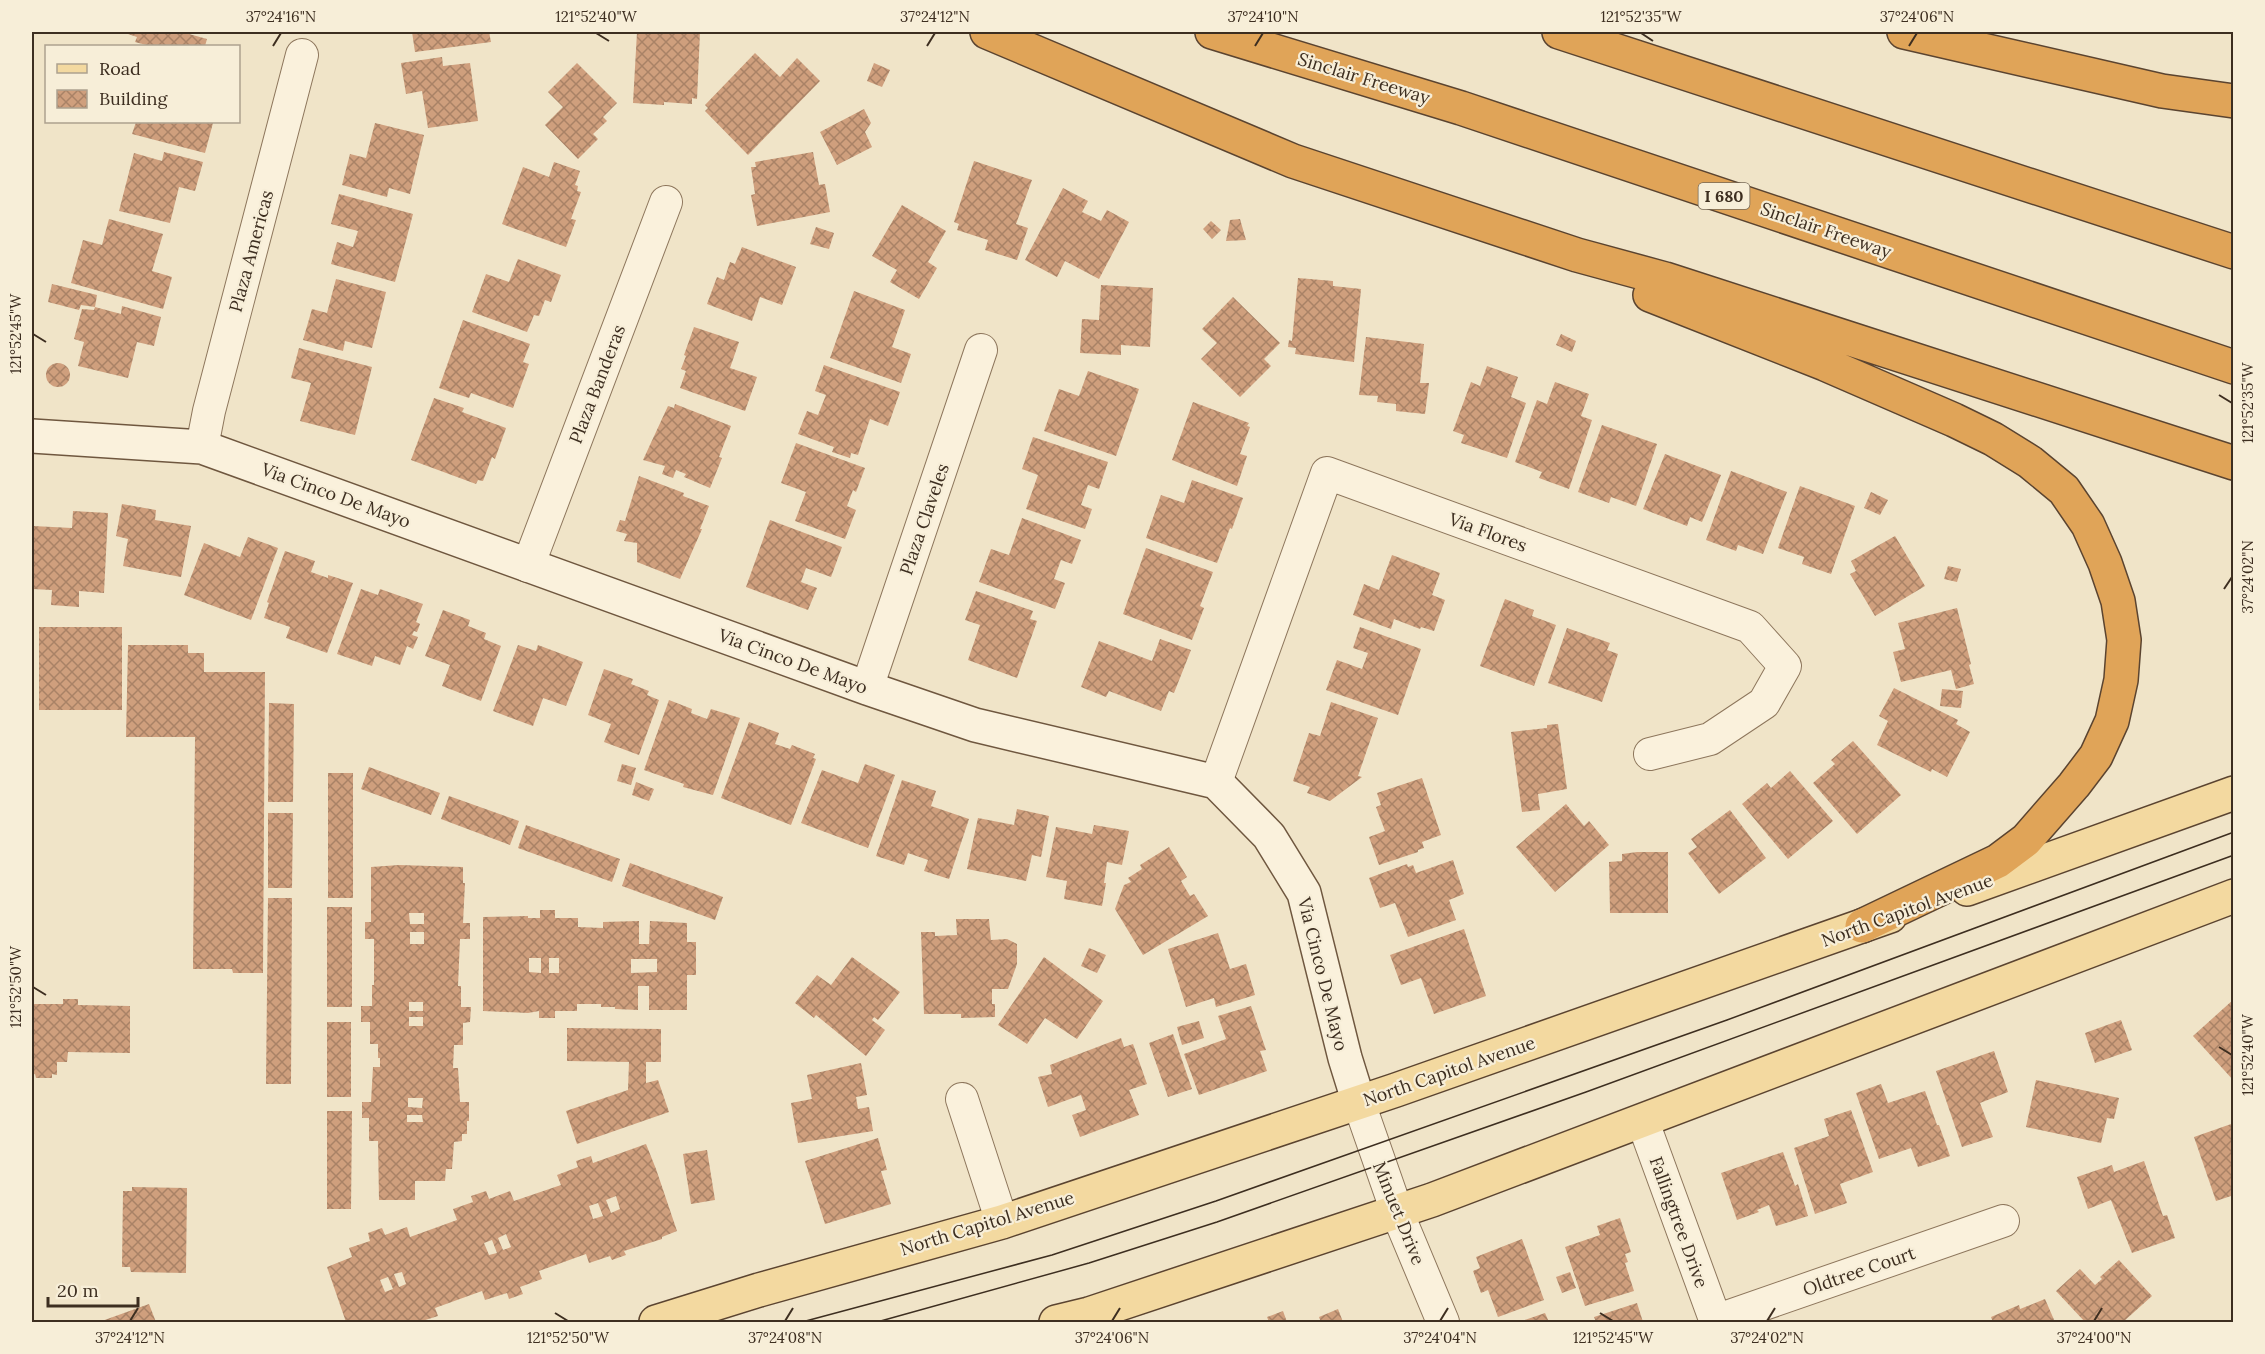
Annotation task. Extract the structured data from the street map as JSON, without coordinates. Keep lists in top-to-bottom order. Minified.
{"streets":{"highway":["Sinclair Freeway","I 680"],"main road":["North Capitol Avenue"],"street":["Plaza Americas","Plaza Banderas","Via Cinco De Mayo","Plaza Claveles","Via Flores","Minuet Drive","Fallingtree Drive","Oldtree Court"]},"crossings":[["Plaza Americas","Via Cinco De Mayo"],["Plaza Banderas","Via Cinco De Mayo"],["Via Cinco De Mayo","Plaza Claveles"],["Via Cinco De Mayo","Via Flores"],["Via Cinco De Mayo","North Capitol Avenue"],["Via Cinco De Mayo","Minuet Drive"],["North Capitol Avenue","Minuet Drive"],["Fallingtree Drive","Oldtree Court"]],"legend":["Road","Building"],"scale_bar":"20 m","coordinates":["37°24'16\"N","121°52'40\"W","37°24'12\"N","37°24'10\"N","121°52'35\"W","37°24'06\"N","121°52'45\"W","37°24'02\"N","121°52'50\"W","37°24'08\"N","37°24'04\"N","37°24'00\"N"]}
